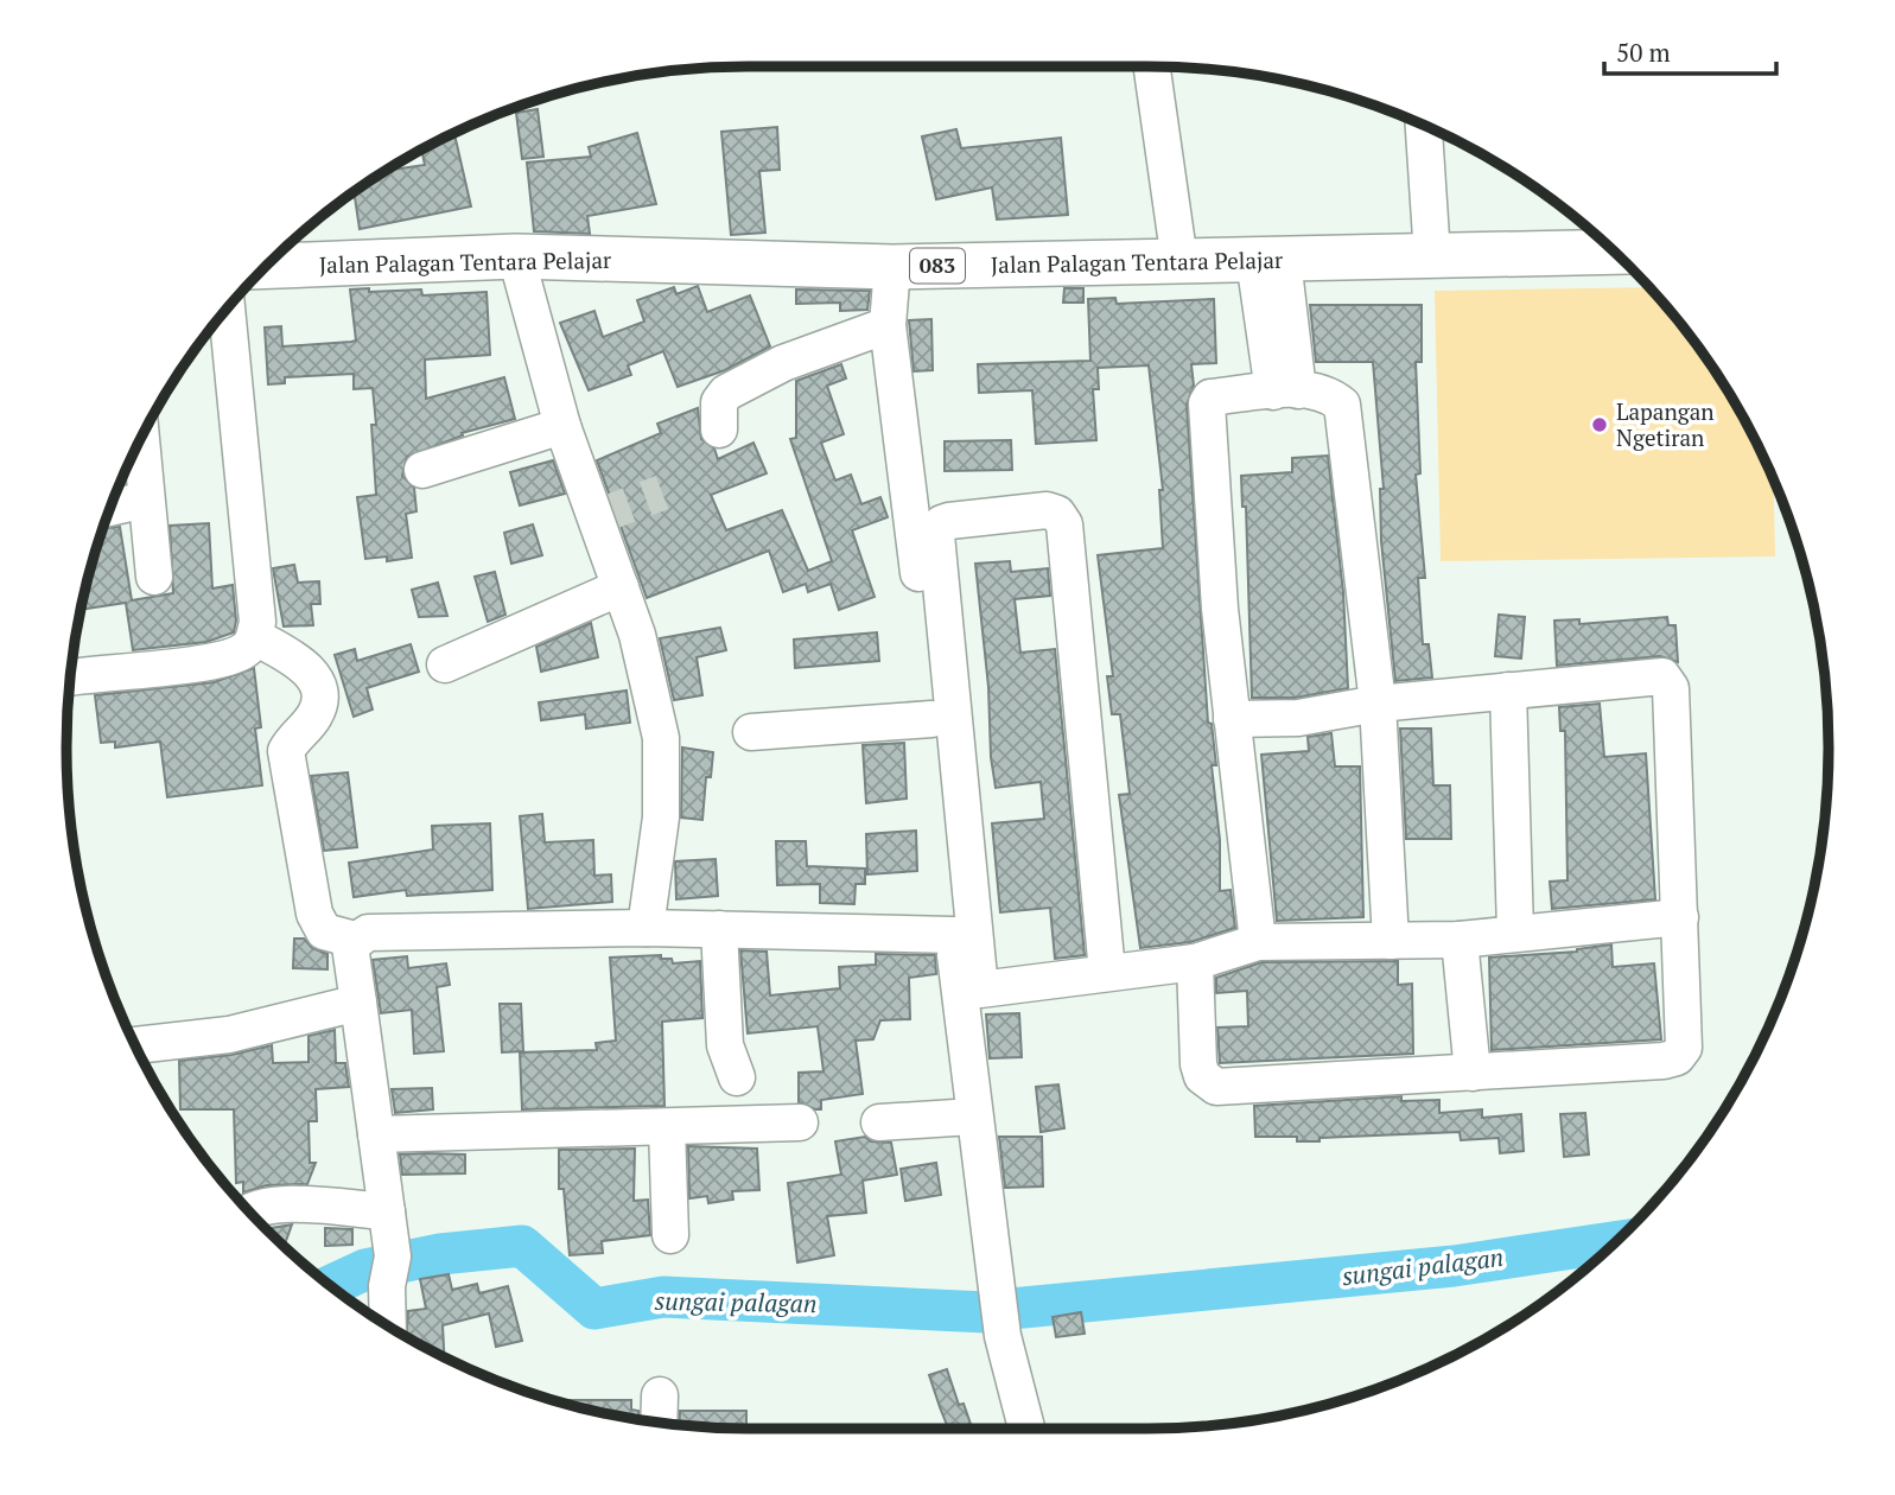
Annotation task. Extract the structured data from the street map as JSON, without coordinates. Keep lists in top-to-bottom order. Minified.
{"streets":{"main road":["Jalan Palagan Tentara Pelajar","083"]},"water":["sungai palagan"],"places":["Lapangan Ngetiran"],"scale_bar":"50 m"}
